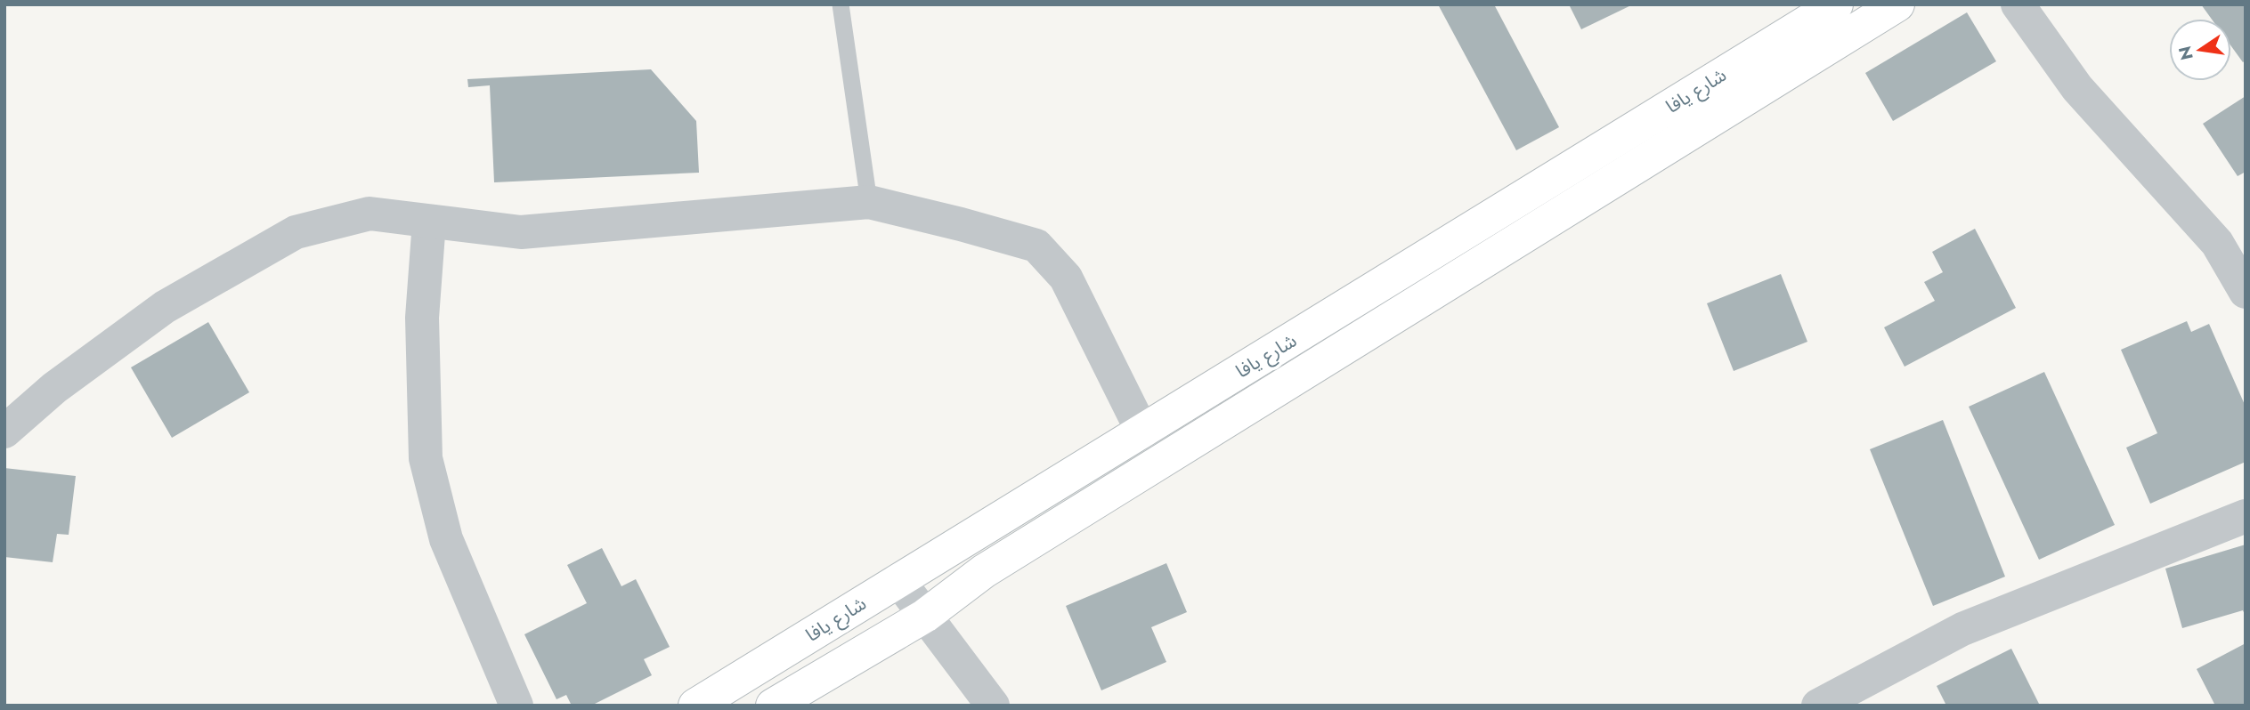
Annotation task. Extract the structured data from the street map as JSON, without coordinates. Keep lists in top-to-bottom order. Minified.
{"streets":{"street":["شارع يافا"]},"north":"left"}
